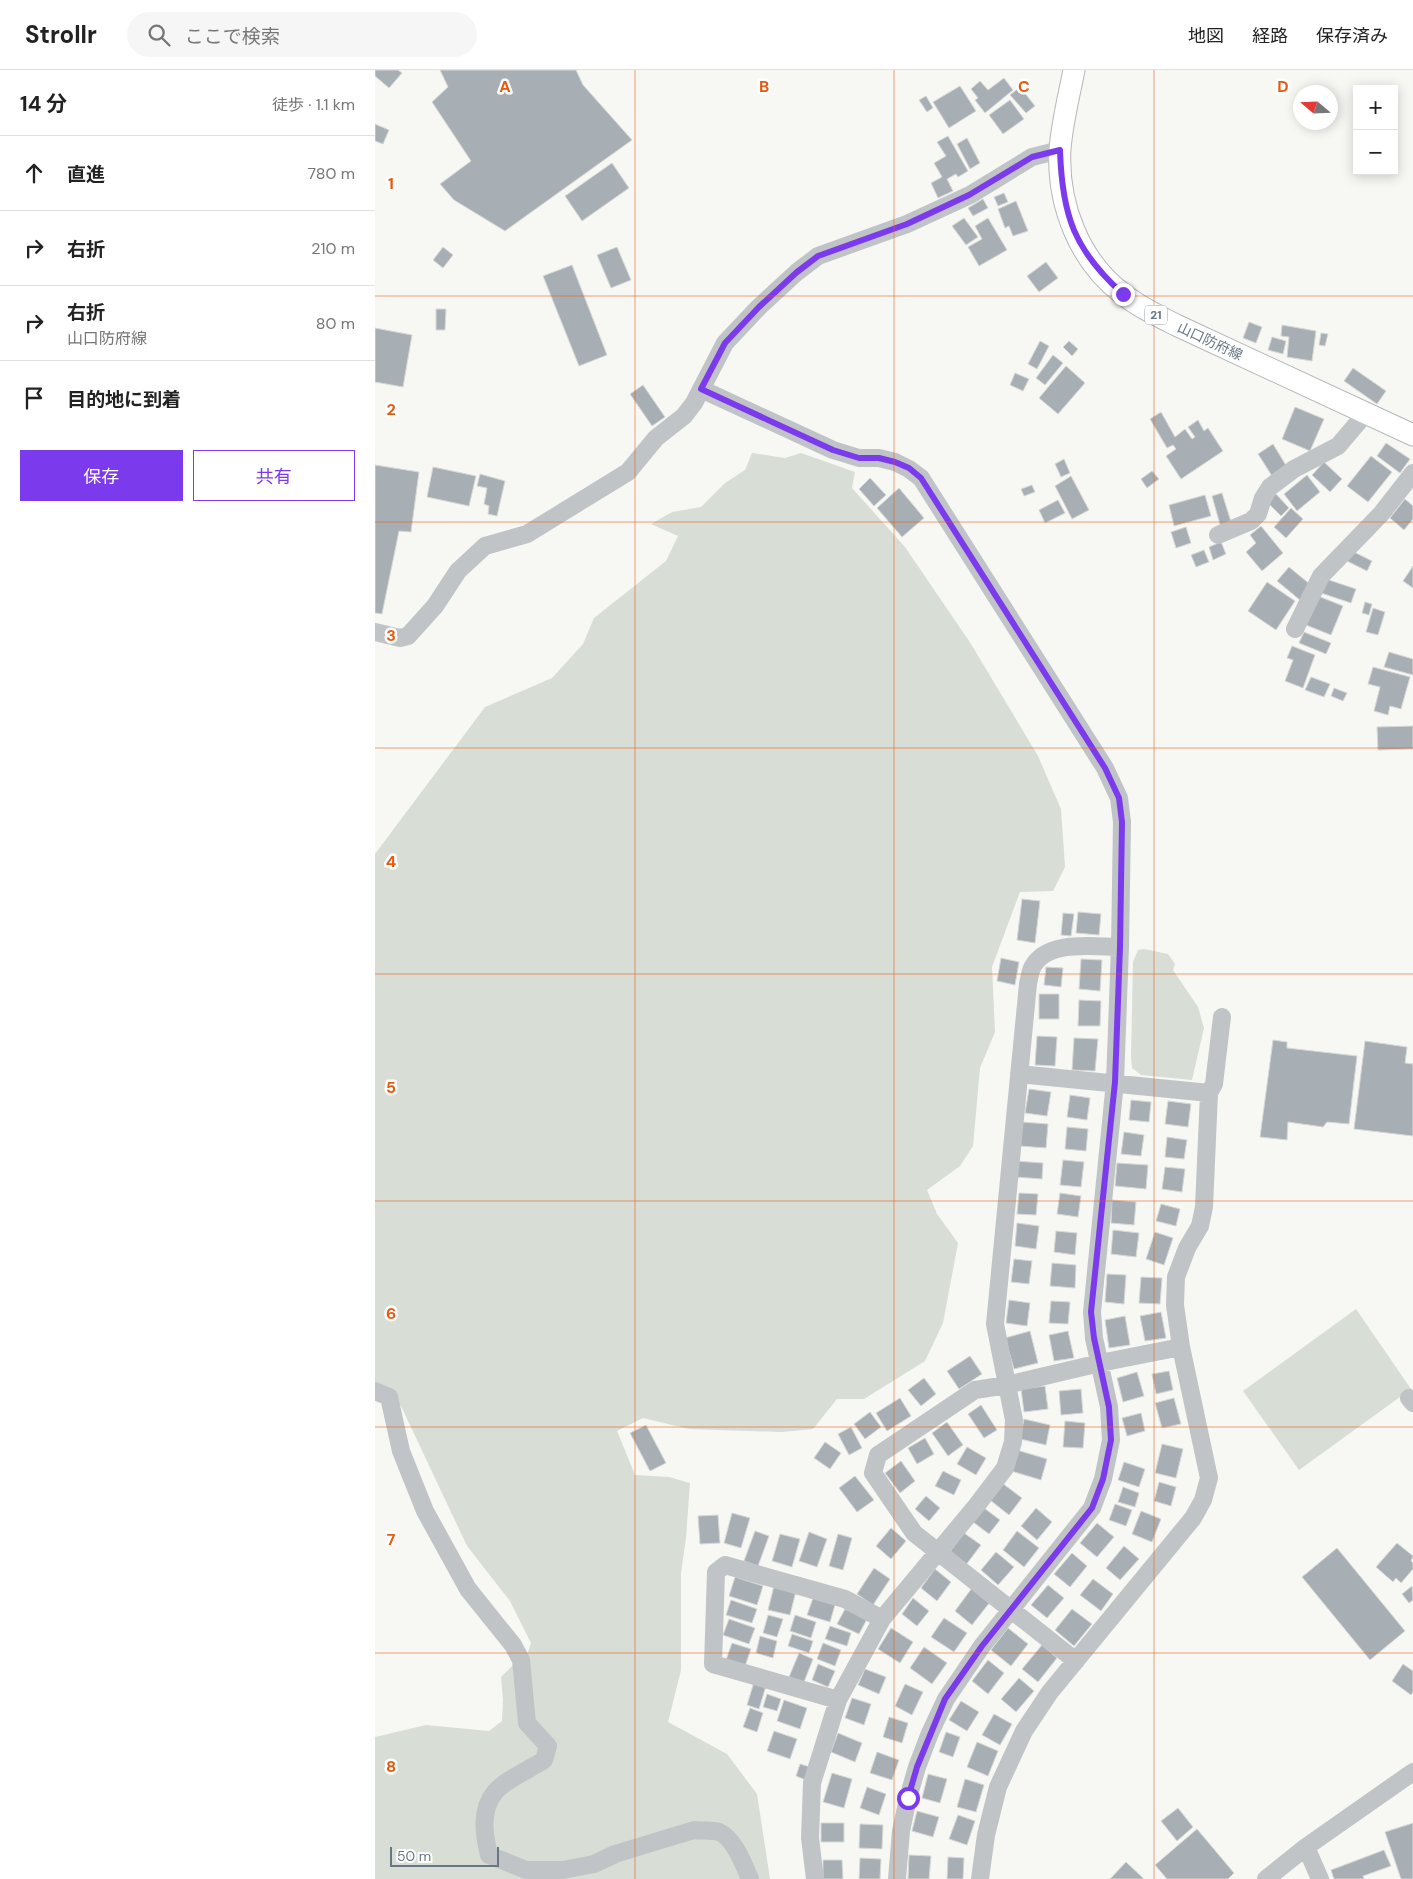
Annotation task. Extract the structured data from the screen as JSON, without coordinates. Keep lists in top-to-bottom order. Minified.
{"streets":{"main road":["21","山口防府線"]},"scale_bar":"50 m","north":"left","page":{"header":"Strollr","search":"ここで検索","nav":["地図","経路","保存済み"],"heading":["14 分","徒歩 · 1.1 km"],"map_buttons":["+","−"],"list":[["直進","780 m"],["右折","210 m"],["右折","山口防府線","80 m"],"目的地に到着"],"buttons":["保存","共有"],"scale":"50 m"},"grid":{"columns":["A","B","C","D"],"rows":["1","2","3","4","5","6","7","8"]}}
